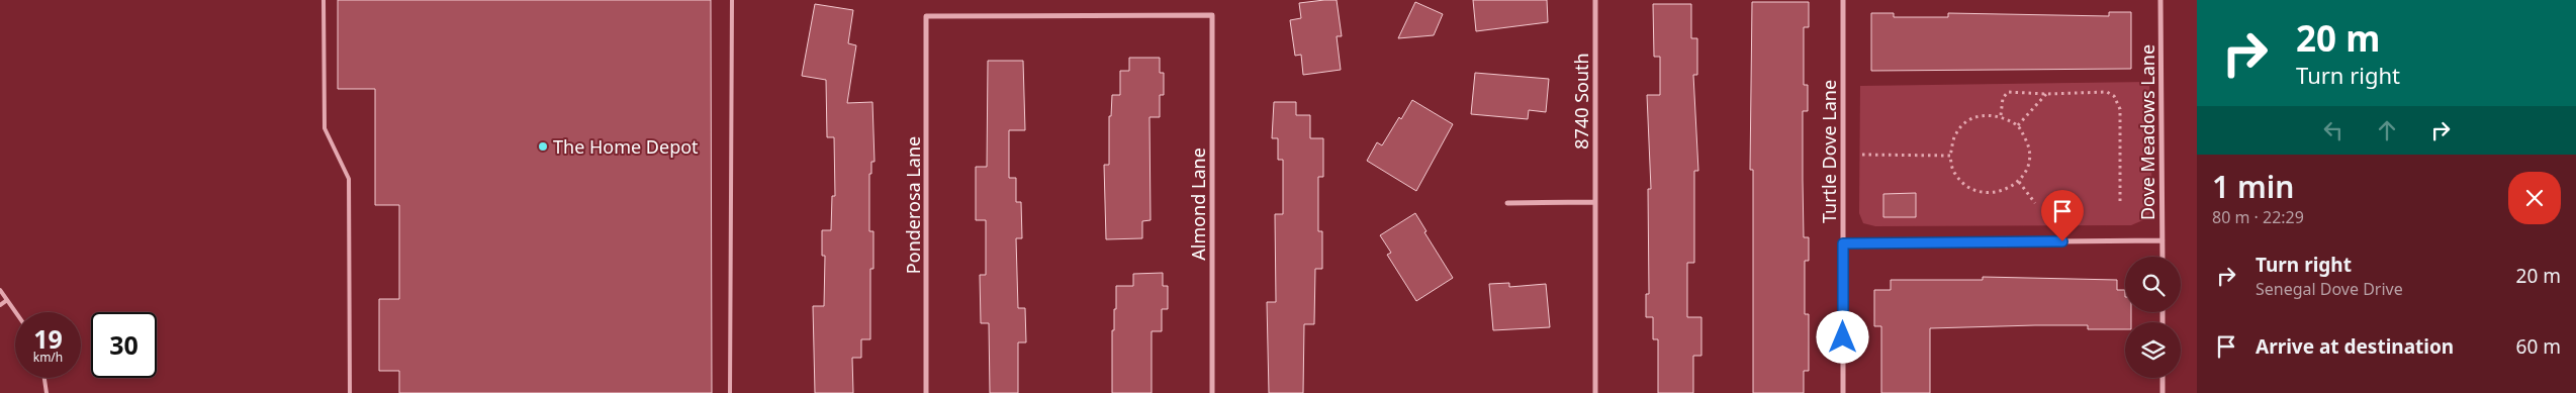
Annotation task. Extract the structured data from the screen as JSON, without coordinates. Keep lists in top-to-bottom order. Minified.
{"streets":{"street":["8740 South","Dove Meadows Lane","Turtle Dove Lane","Almond Lane","Ponderosa Lane"]},"crossings":[["Almond Lane","Ponderosa Lane"]],"places":["The Home Depot"],"page":{"turn":["20 m","Turn right"],"heading":["1 min","80 m · 22:29"],"list":[{"name":"Turn right","note":"Senegal Dove Drive","value":"20 m"},{"name":"Arrive at destination","value":"60 m"}],"speed":"19 km/h","limit":"30"}}
